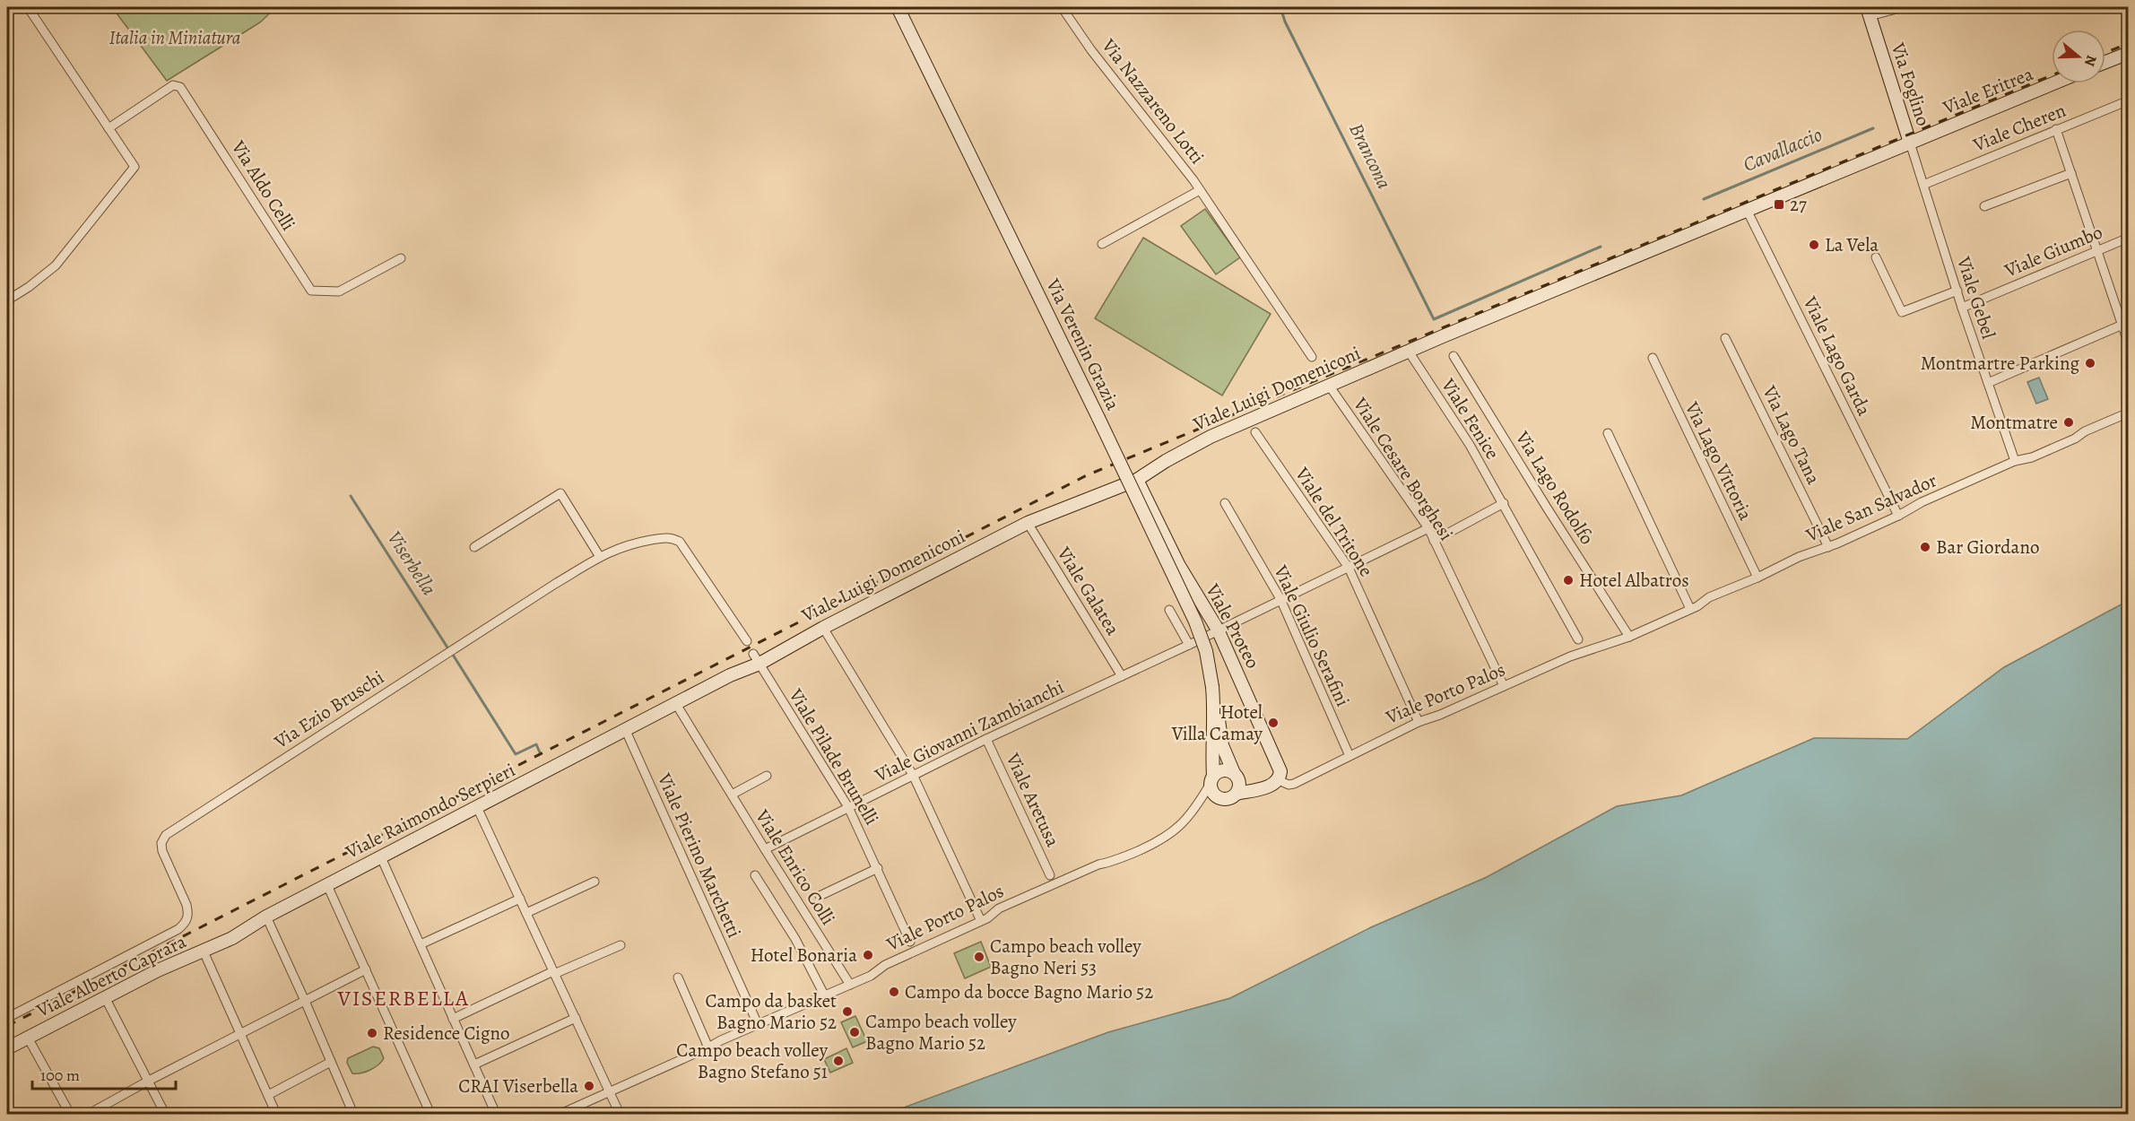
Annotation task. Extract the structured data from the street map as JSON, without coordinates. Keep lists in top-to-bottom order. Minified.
{"streets":{"street":["Via Foglino","Viale Eritrea","Via Nazzareno Lotti","Viale Cheren","Via Aldo Celli","Viale Giumbo","Viale Gebel","Via Verenin Grazia","Viale Lago Garda","Viale Luigi Domeniconi","Viale Fenice","Via Lago Tana","Via Lago Vittoria","Viale Cesare Borghesi","Via Lago Rodolfo","Viale San Salvador","Viale del Tritone","Viale Galatea","Viale Proteo","Viale Giulio Serafini","Viale Porto Palos","Via Ezio Bruschi","Viale Giovanni Zambianchi","Viale Pilade Brunelli","Viale Aretusa","Viale Raimondo Serpieri","Viale Pierino Marchetti","Viale Enrico Colli","Viale Alberto Caprara"]},"crossings":[["Via Foglino","Viale Eritrea"],["Via Foglino","Viale Gebel"],["Via Foglino","Viale Luigi Domeniconi"],["Viale Eritrea","Viale Gebel"],["Viale Eritrea","Viale Luigi Domeniconi"],["Viale Cheren","Viale Gebel"],["Viale Giumbo","Viale Gebel"],["Viale Gebel","Viale Luigi Domeniconi"],["Viale Gebel","Viale San Salvador"],["Via Verenin Grazia","Viale Porto Palos"],["Viale Lago Garda","Viale Luigi Domeniconi"],["Viale Lago Garda","Viale San Salvador"],["Viale Luigi Domeniconi","Viale Fenice"],["Viale Luigi Domeniconi","Viale Cesare Borghesi"],["Viale Luigi Domeniconi","Viale Galatea"],["Viale Luigi Domeniconi","Viale Proteo"],["Viale Luigi Domeniconi","Viale Pilade Brunelli"],["Viale Luigi Domeniconi","Viale Raimondo Serpieri"],["Viale Luigi Domeniconi","Viale Enrico Colli"],["Via Lago Tana","Viale San Salvador"],["Via Lago Vittoria","Viale San Salvador"],["Viale Cesare Borghesi","Viale Porto Palos"],["Viale Cesare Borghesi","Viale Giovanni Zambianchi"],["Via Lago Rodolfo","Viale San Salvador"],["Via Lago Rodolfo","Viale Porto Palos"],["Viale San Salvador","Viale Porto Palos"],["Viale del Tritone","Viale Porto Palos"],["Viale del Tritone","Viale Giovanni Zambianchi"],["Viale Galatea","Viale Giovanni Zambianchi"],["Viale Proteo","Viale Porto Palos"],["Viale Proteo","Viale Giovanni Zambianchi"],["Viale Giulio Serafini","Viale Porto Palos"],["Viale Giulio Serafini","Viale Giovanni Zambianchi"],["Viale Porto Palos","Viale Pierino Marchetti"],["Viale Porto Palos","Viale Enrico Colli"],["Viale Giovanni Zambianchi","Viale Pilade Brunelli"],["Viale Giovanni Zambianchi","Viale Aretusa"],["Viale Giovanni Zambianchi","Viale Enrico Colli"],["Viale Raimondo Serpieri","Viale Pierino Marchetti"],["Viale Raimondo Serpieri","Viale Enrico Colli"],["Viale Raimondo Serpieri","Viale Alberto Caprara"]],"districts":["VISERBELLA"],"water":["Cavallaccio","Brancona","Viserbella"],"parks":["Italia in Miniatura"],"places":{"transit":["27"],"other":["La Vela","Montmartre Parking","Montmatre","Bar Giordano","Hotel Albatros","Hotel Villa Camay","Hotel Bonaria","Campo beach volley Bagno Neri 53","Campo da bocce Bagno Mario 52","Campo da basket Bagno Mario 52","Campo beach volley Bagno Mario 52","Residence Cigno","Campo beach volley Bagno Stefano 51","CRAI Viserbella"]},"scale_bar":"100 m","north":"right"}
